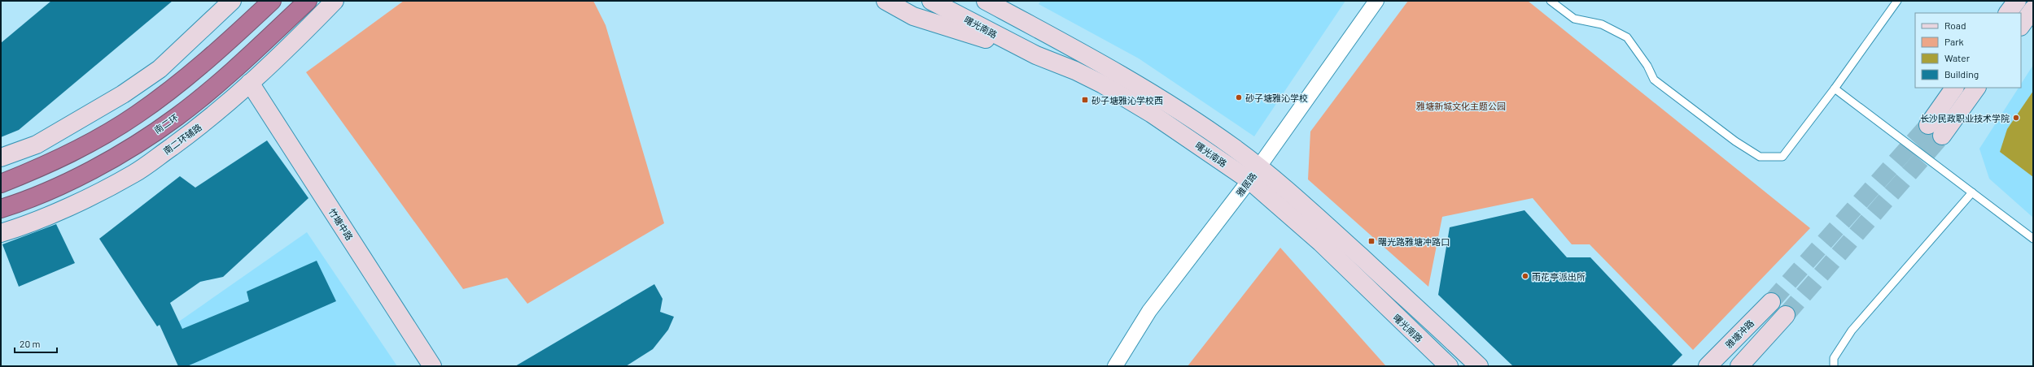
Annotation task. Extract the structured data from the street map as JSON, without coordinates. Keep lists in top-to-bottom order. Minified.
{"streets":{"highway":["南二环"],"main road":["曙光南路","南二环辅路","竹塘中路","雅塘冲路"],"street":["雅居路"]},"crossings":[["曙光南路","雅居路"],["南二环辅路","竹塘中路"]],"parks":["雅塘新城文化主题公园"],"places":{"other":["砂子塘雅沁学校","长沙民政职业技术学院","雨花亭派出所"],"transit":["砂子塘雅沁学校西","曙光路雅塘冲路口"]},"legend":["Road","Park","Water","Building"],"scale_bar":"20 m"}
